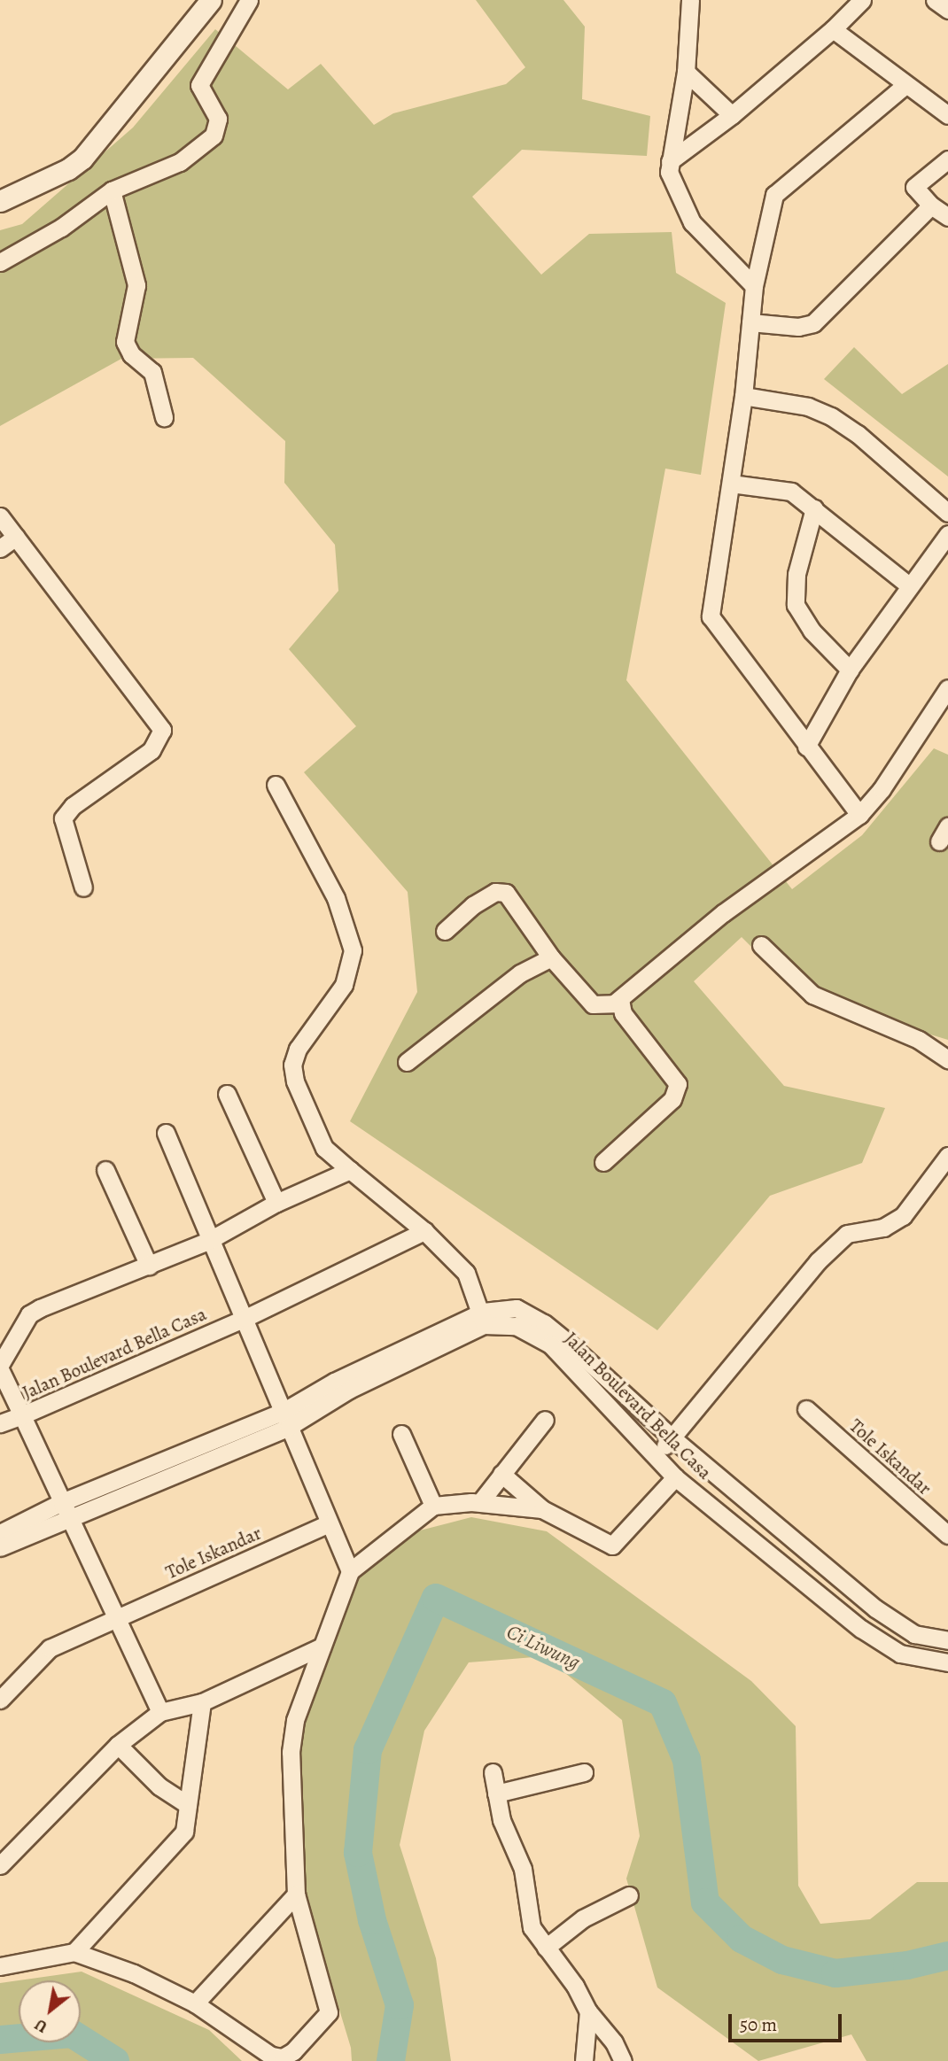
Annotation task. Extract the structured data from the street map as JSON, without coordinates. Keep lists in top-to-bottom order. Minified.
{"streets":{"street":["Jalan Boulevard Bella Casa","Tole Iskandar"]},"water":["Ci Liwung"],"scale_bar":"50 m","north":"bottom left"}
